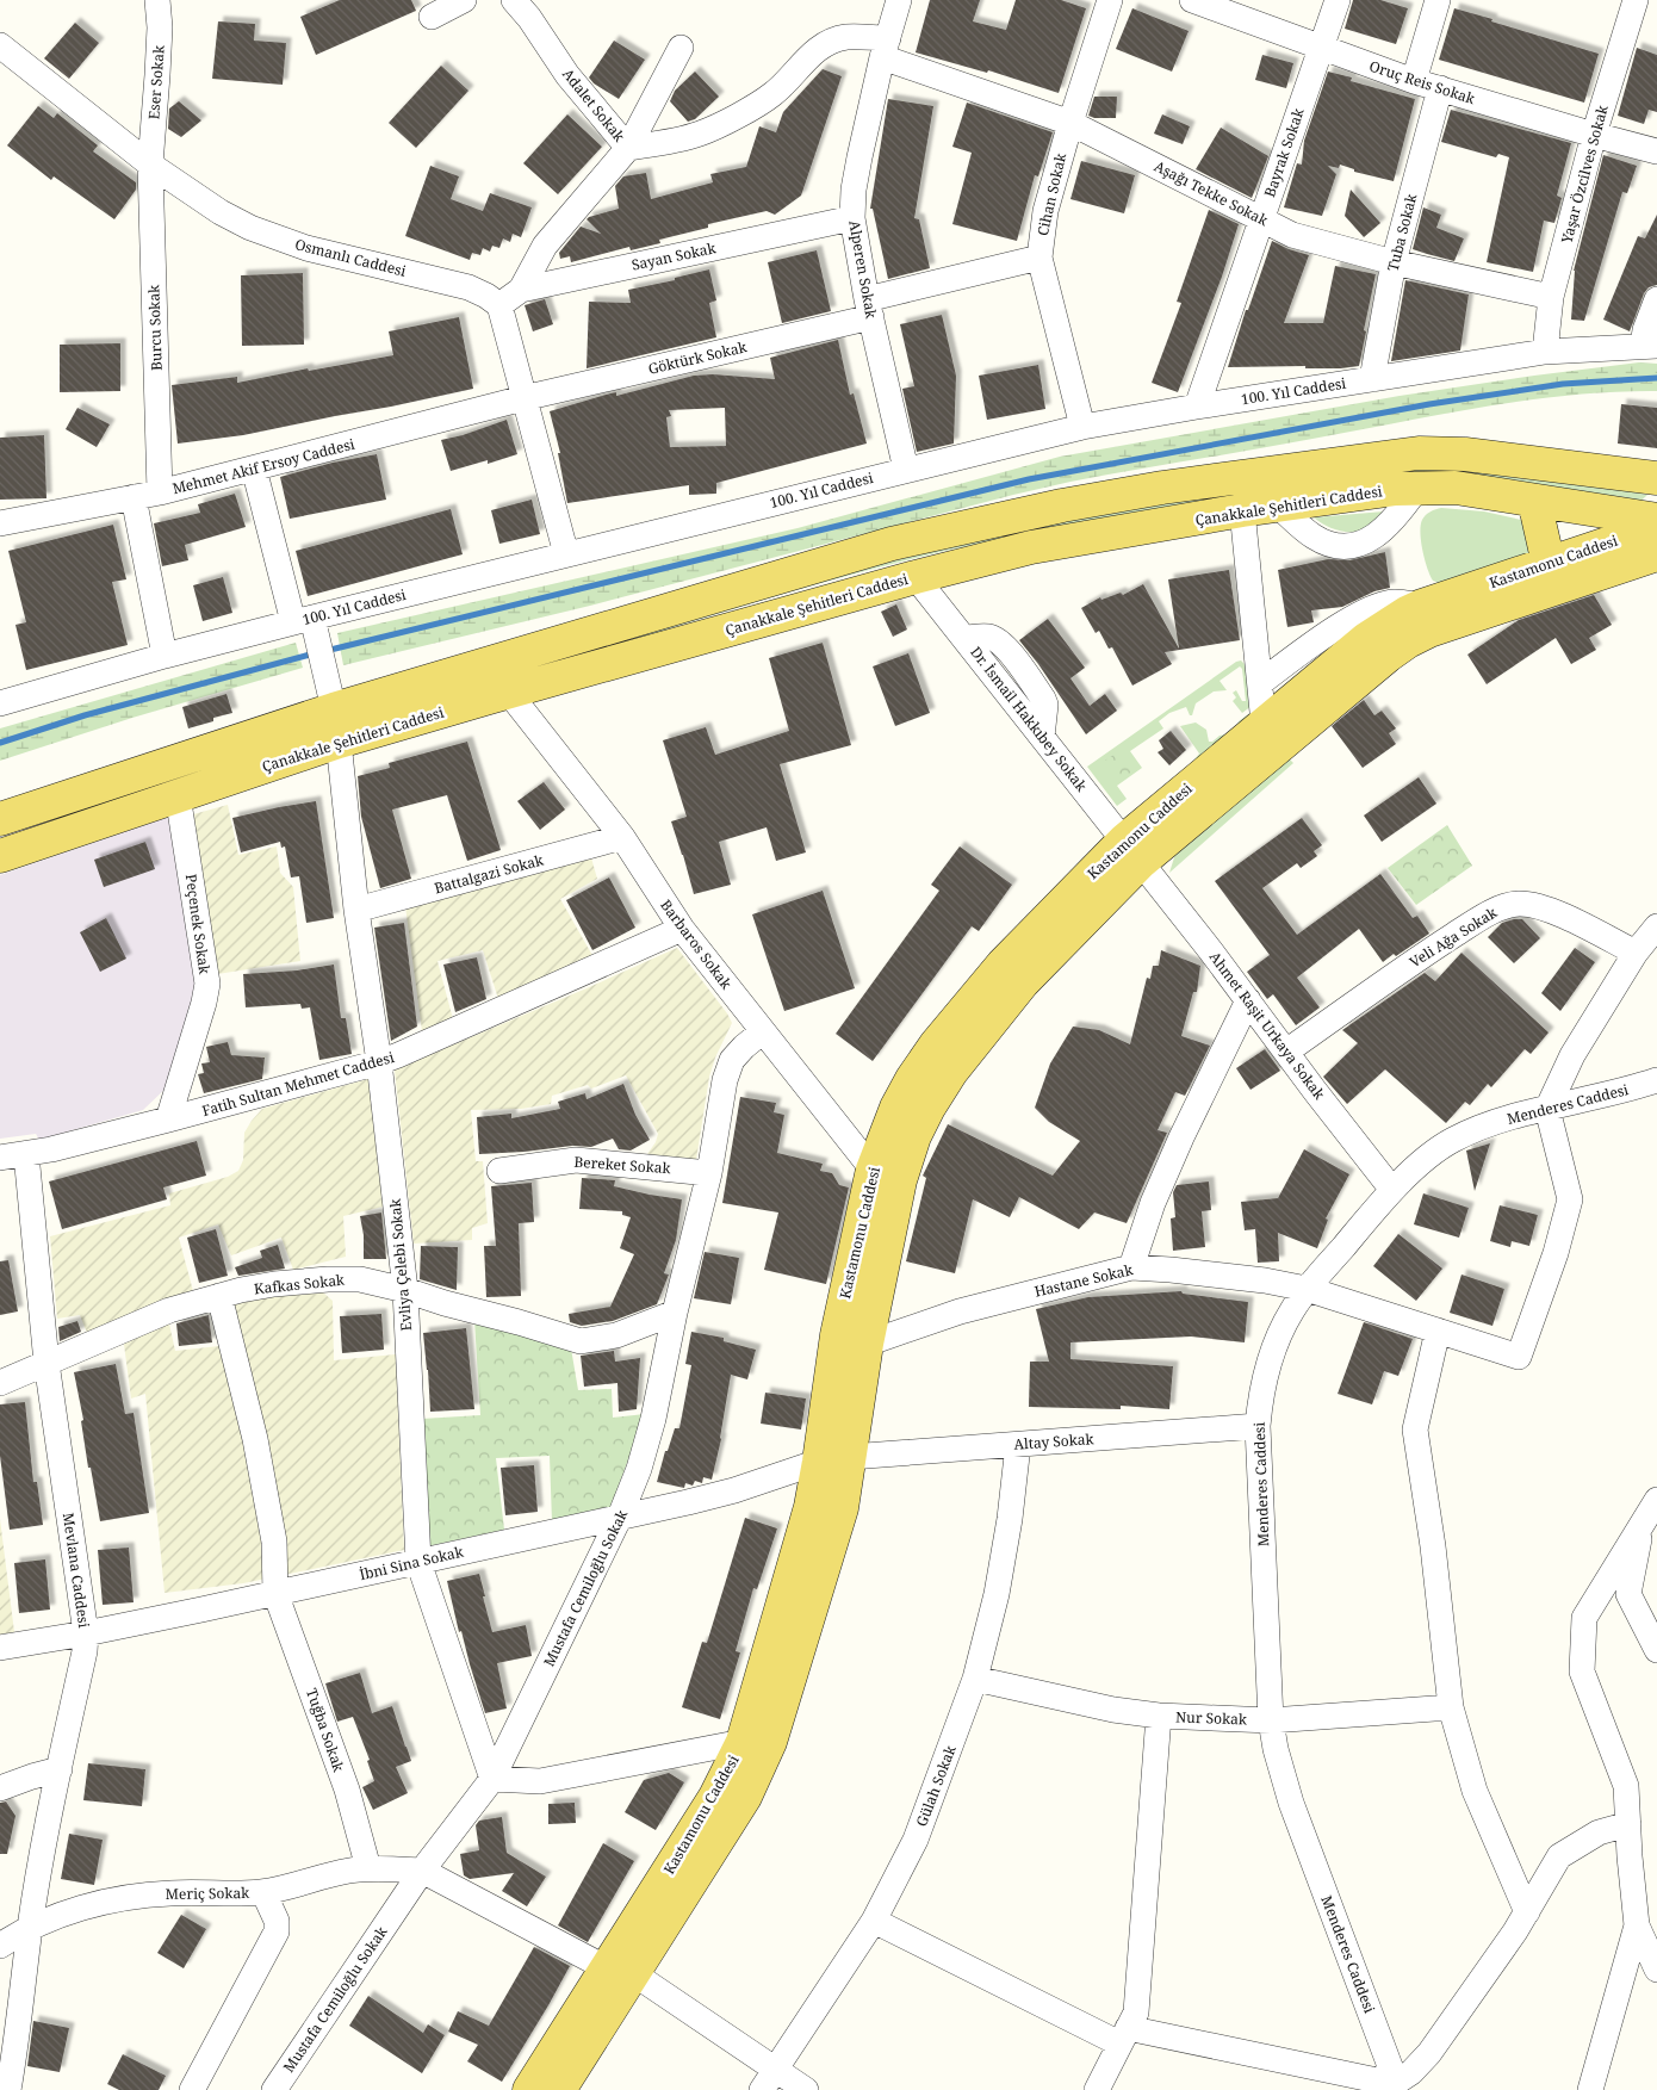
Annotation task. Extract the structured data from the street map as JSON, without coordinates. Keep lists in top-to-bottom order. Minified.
{"streets":{"main road":["Çanakkale Şehitleri Caddesi","Kastamonu Caddesi"],"street":["Eser Sokak","Oruç Reis Sokak","Adalet Sokak","Bayrak Sokak","Yaşar Özcilves Sokak","Aşağı Tekke Sokak","Cihan Sokak","Tuba Sokak","Sayan Sokak","Osmanlı Caddesi","Alperen Sokak","Burcu Sokak","Göktürk Sokak","100. Yıl Caddesi","Mehmet Akif Ersoy Caddesi","Dr. İsmail Hakkıbey Sokak","Battalgazi Sokak","Peçenek Sokak","Veli Ağa Sokak","Barbaros Sokak","Ahmet Raşit Urkaya Sokak","Fatih Sultan Mehmet Caddesi","Menderes Caddesi","Bereket Sokak","Evliya Çelebi Sokak","Hastane Sokak","Kafkas Sokak","Altay Sokak","İbni Sina Sokak","Mevlana Caddesi","Mustafa Cemiloğlu Sokak","Nur Sokak","Tuğba Sokak","Gülah Sokak","Meriç Sokak"]},"crossings":[["Eser Sokak","Osmanlı Caddesi"],["Eser Sokak","Burcu Sokak"],["Oruç Reis Sokak","Bayrak Sokak"],["Oruç Reis Sokak","Yaşar Özcilves Sokak"],["Oruç Reis Sokak","Tuba Sokak"],["Adalet Sokak","Aşağı Tekke Sokak"],["Adalet Sokak","Alperen Sokak"],["Bayrak Sokak","Aşağı Tekke Sokak"],["Bayrak Sokak","100. Yıl Caddesi"],["Yaşar Özcilves Sokak","Aşağı Tekke Sokak"],["Yaşar Özcilves Sokak","100. Yıl Caddesi"],["Aşağı Tekke Sokak","Cihan Sokak"],["Aşağı Tekke Sokak","Tuba Sokak"],["Aşağı Tekke Sokak","Alperen Sokak"],["Cihan Sokak","Göktürk Sokak"],["Cihan Sokak","100. Yıl Caddesi"],["Tuba Sokak","100. Yıl Caddesi"],["Sayan Sokak","Osmanlı Caddesi"],["Sayan Sokak","Alperen Sokak"],["Osmanlı Caddesi","Burcu Sokak"],["Alperen Sokak","Göktürk Sokak"],["Alperen Sokak","100. Yıl Caddesi"],["Burcu Sokak","Mehmet Akif Ersoy Caddesi"],["Göktürk Sokak","Mehmet Akif Ersoy Caddesi"],["Çanakkale Şehitleri Caddesi","Dr. İsmail Hakkıbey Sokak"],["Çanakkale Şehitleri Caddesi","Peçenek Sokak"],["Çanakkale Şehitleri Caddesi","Barbaros Sokak"],["Çanakkale Şehitleri Caddesi","Evliya Çelebi Sokak"],["Kastamonu Caddesi","Dr. İsmail Hakkıbey Sokak"],["Kastamonu Caddesi","Barbaros Sokak"],["Kastamonu Caddesi","Ahmet Raşit Urkaya Sokak"],["Kastamonu Caddesi","Hastane Sokak"],["Kastamonu Caddesi","Altay Sokak"],["Kastamonu Caddesi","İbni Sina Sokak"],["Dr. İsmail Hakkıbey Sokak","Ahmet Raşit Urkaya Sokak"],["Battalgazi Sokak","Barbaros Sokak"],["Battalgazi Sokak","Evliya Çelebi Sokak"],["Peçenek Sokak","Fatih Sultan Mehmet Caddesi"],["Veli Ağa Sokak","Ahmet Raşit Urkaya Sokak"],["Barbaros Sokak","Fatih Sultan Mehmet Caddesi"],["Barbaros Sokak","Mustafa Cemiloğlu Sokak"],["Ahmet Raşit Urkaya Sokak","Menderes Caddesi"],["Fatih Sultan Mehmet Caddesi","Evliya Çelebi Sokak"],["Fatih Sultan Mehmet Caddesi","Mevlana Caddesi"],["Menderes Caddesi","Hastane Sokak"],["Menderes Caddesi","Altay Sokak"],["Menderes Caddesi","Nur Sokak"],["Bereket Sokak","Mustafa Cemiloğlu Sokak"],["Evliya Çelebi Sokak","Kafkas Sokak"],["Evliya Çelebi Sokak","İbni Sina Sokak"],["Evliya Çelebi Sokak","Mustafa Cemiloğlu Sokak"],["Kafkas Sokak","Mevlana Caddesi"],["Kafkas Sokak","Mustafa Cemiloğlu Sokak"],["Kafkas Sokak","Tuğba Sokak"],["Altay Sokak","İbni Sina Sokak"],["Altay Sokak","Gülah Sokak"],["İbni Sina Sokak","Mevlana Caddesi"],["İbni Sina Sokak","Mustafa Cemiloğlu Sokak"],["İbni Sina Sokak","Tuğba Sokak"],["Mevlana Caddesi","Meriç Sokak"],["Mustafa Cemiloğlu Sokak","Meriç Sokak"],["Nur Sokak","Gülah Sokak"],["Tuğba Sokak","Meriç Sokak"]]}
